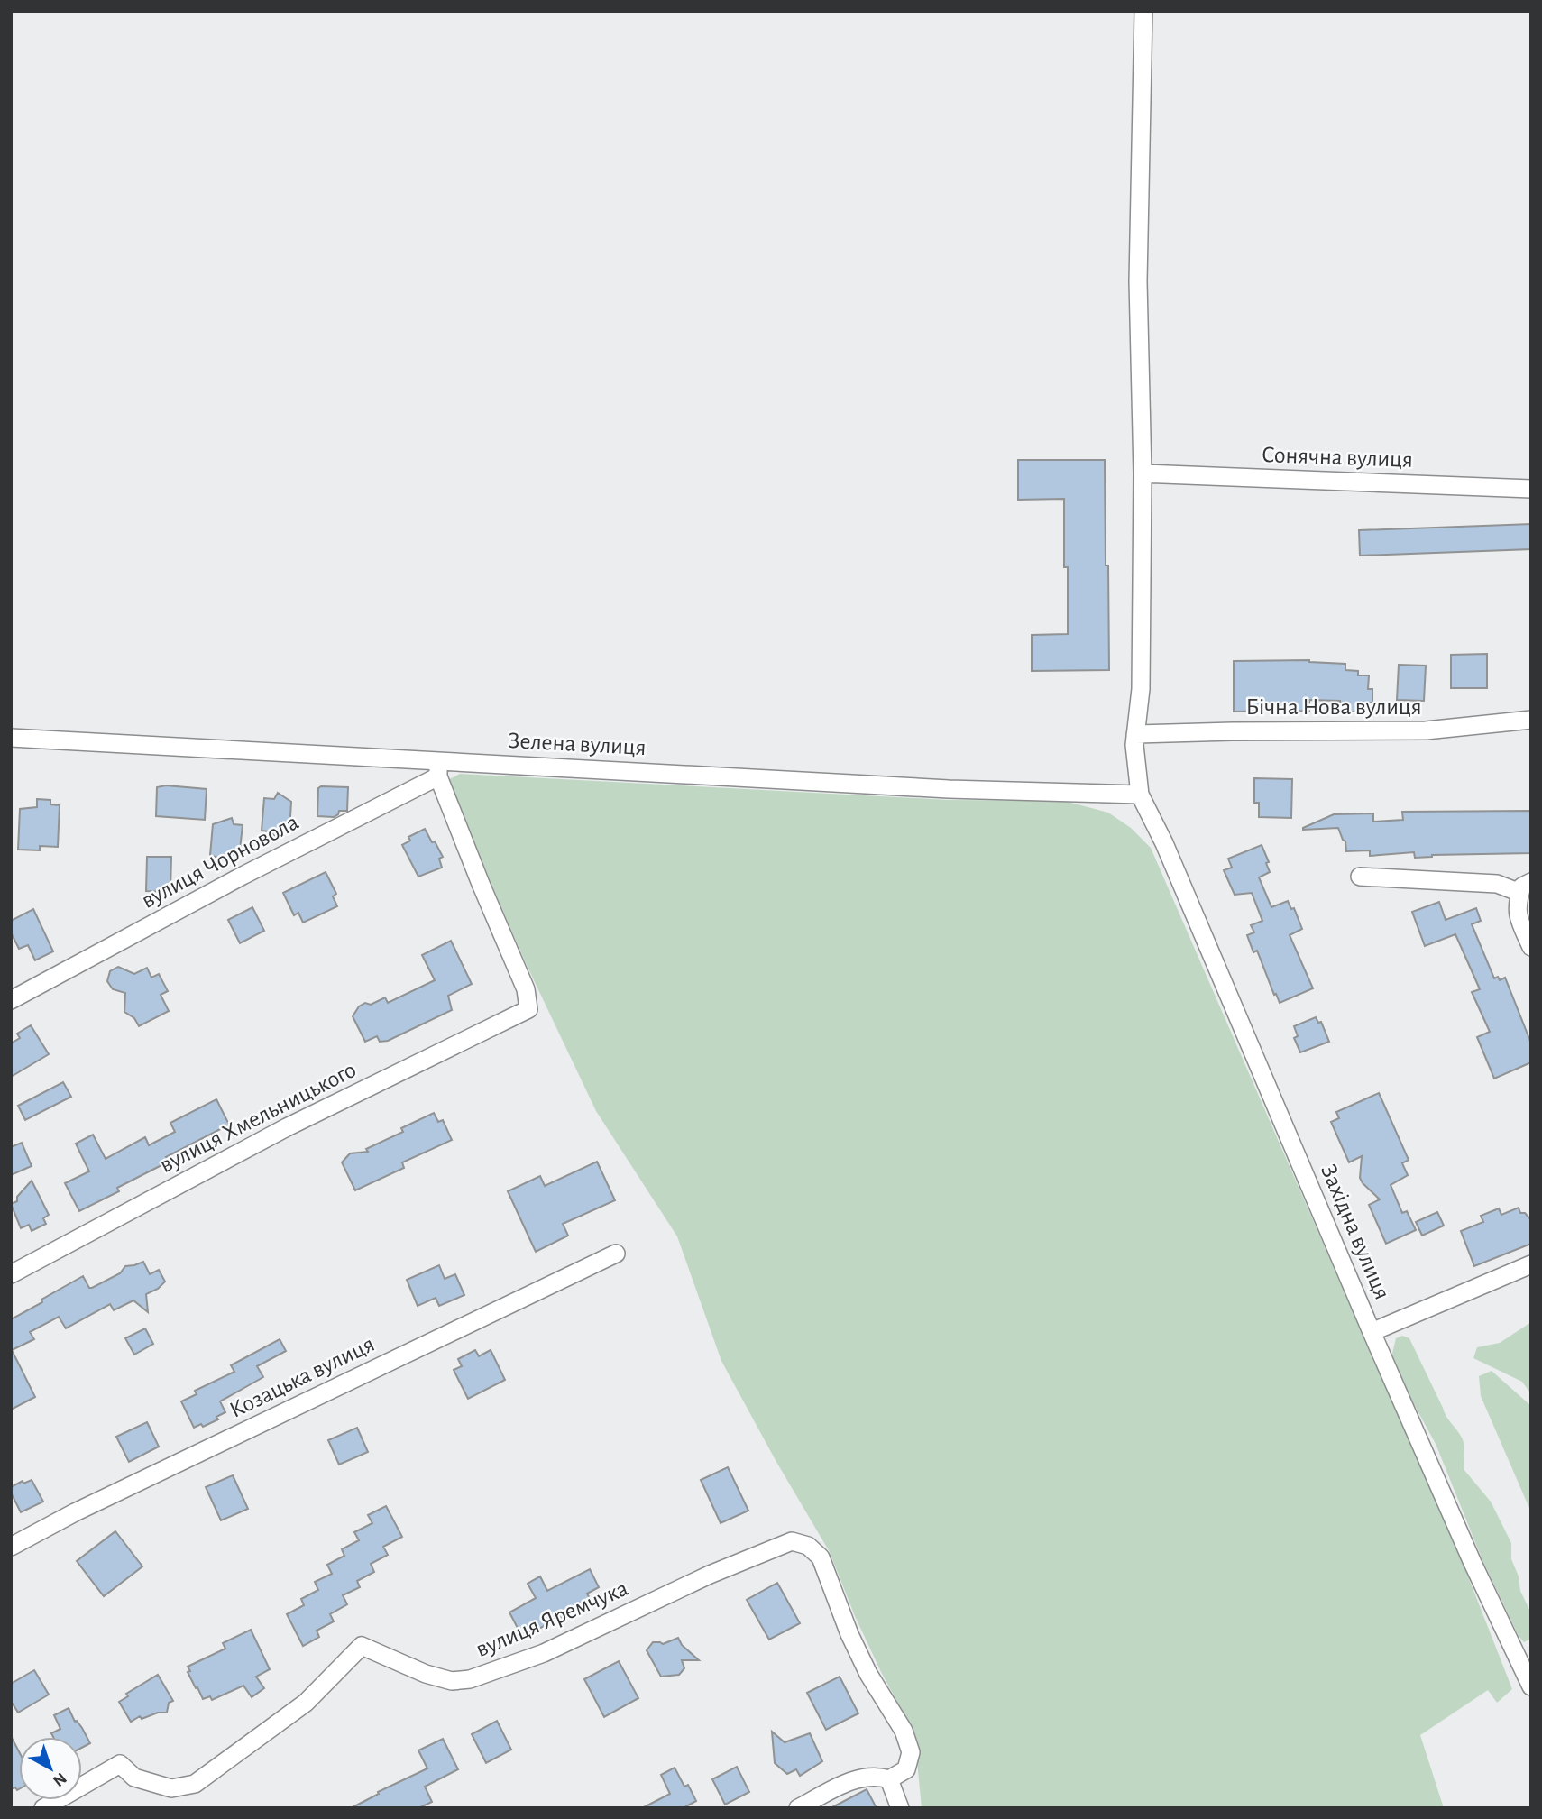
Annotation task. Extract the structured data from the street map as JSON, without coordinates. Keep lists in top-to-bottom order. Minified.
{"streets":{"street":["Сонячна вулиця","Бічна Нова вулиця","Зелена вулиця","вулиця Чорновола","вулиця Хмельницького","Західна вулиця","Козацька вулиця","вулиця Яремчука"]},"crossings":[["Сонячна вулиця","Західна вулиця"],["Бічна Нова вулиця","Західна вулиця"],["Зелена вулиця","вулиця Чорновола"],["Зелена вулиця","вулиця Хмельницького"],["Зелена вулиця","Західна вулиця"],["вулиця Чорновола","вулиця Хмельницького"]],"north":"bottom right"}
